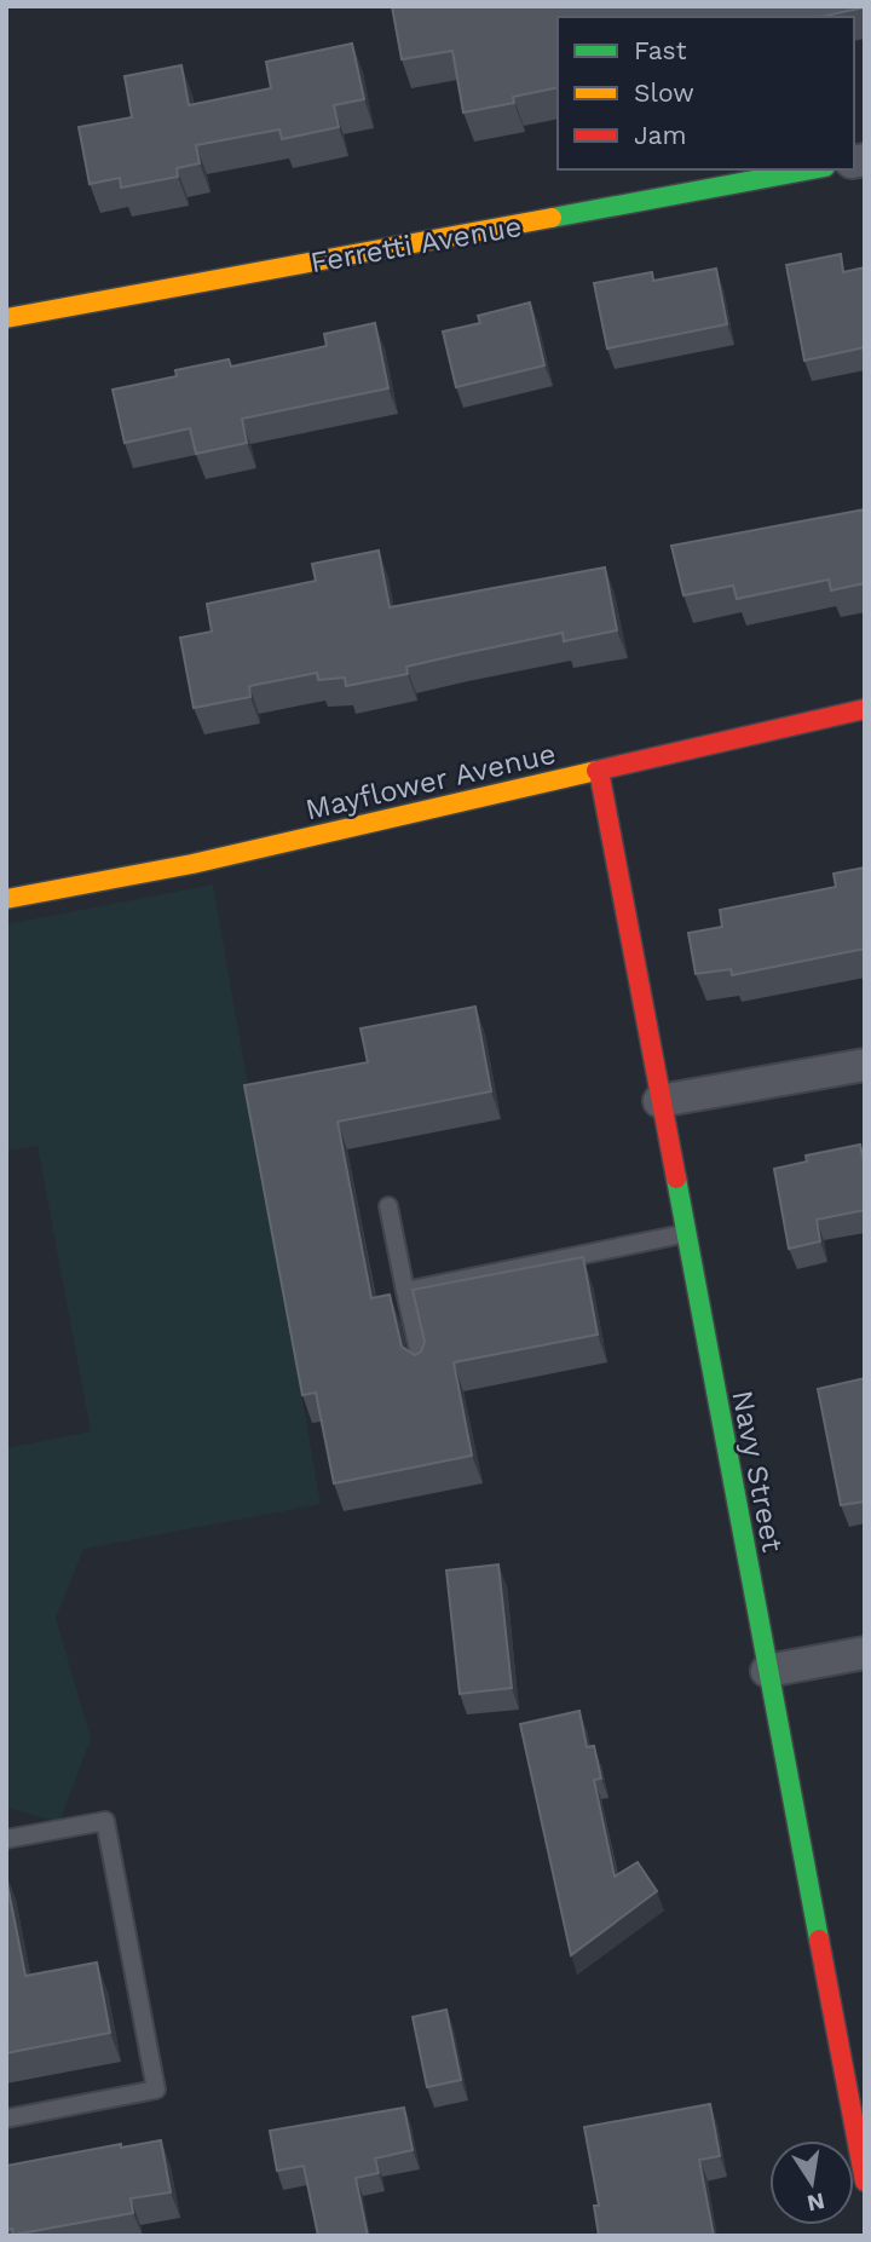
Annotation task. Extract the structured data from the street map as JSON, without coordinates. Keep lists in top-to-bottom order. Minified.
{"streets":{"street":["Ferretti Avenue","Mayflower Avenue","Navy Street"]},"crossings":[["Mayflower Avenue","Navy Street"]],"legend":["Fast","Slow","Jam"],"north":"bottom"}
